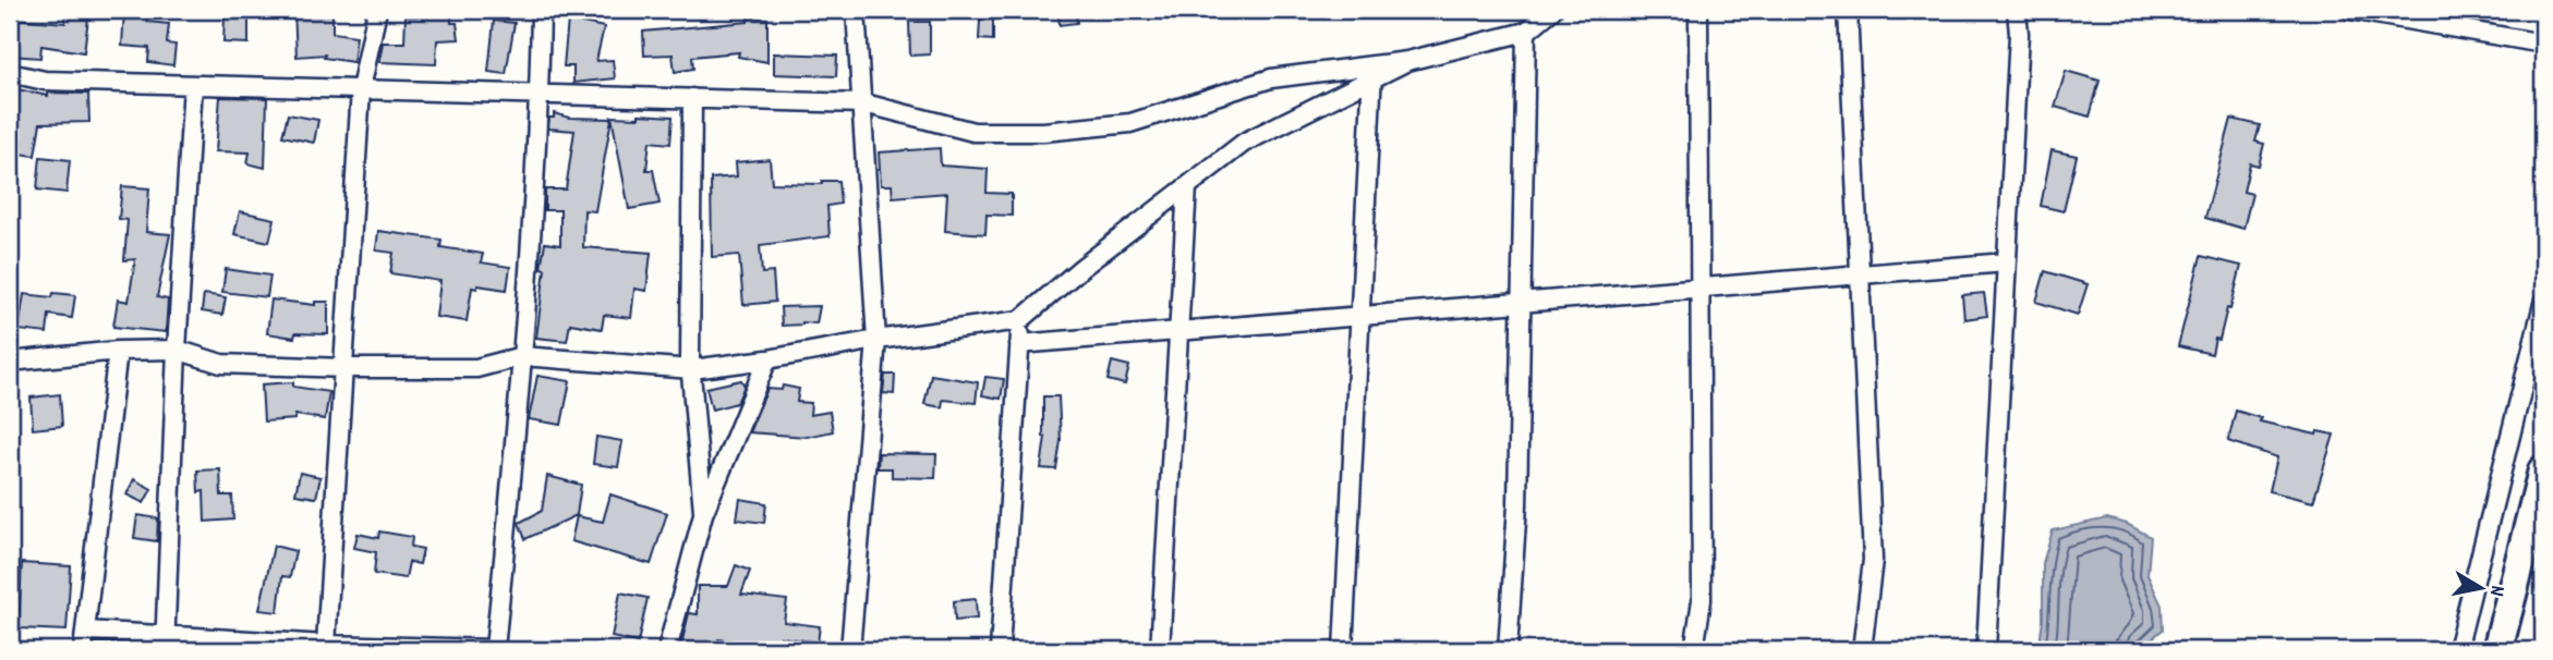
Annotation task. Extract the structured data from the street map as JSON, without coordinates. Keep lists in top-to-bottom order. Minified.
{"north":"right"}
